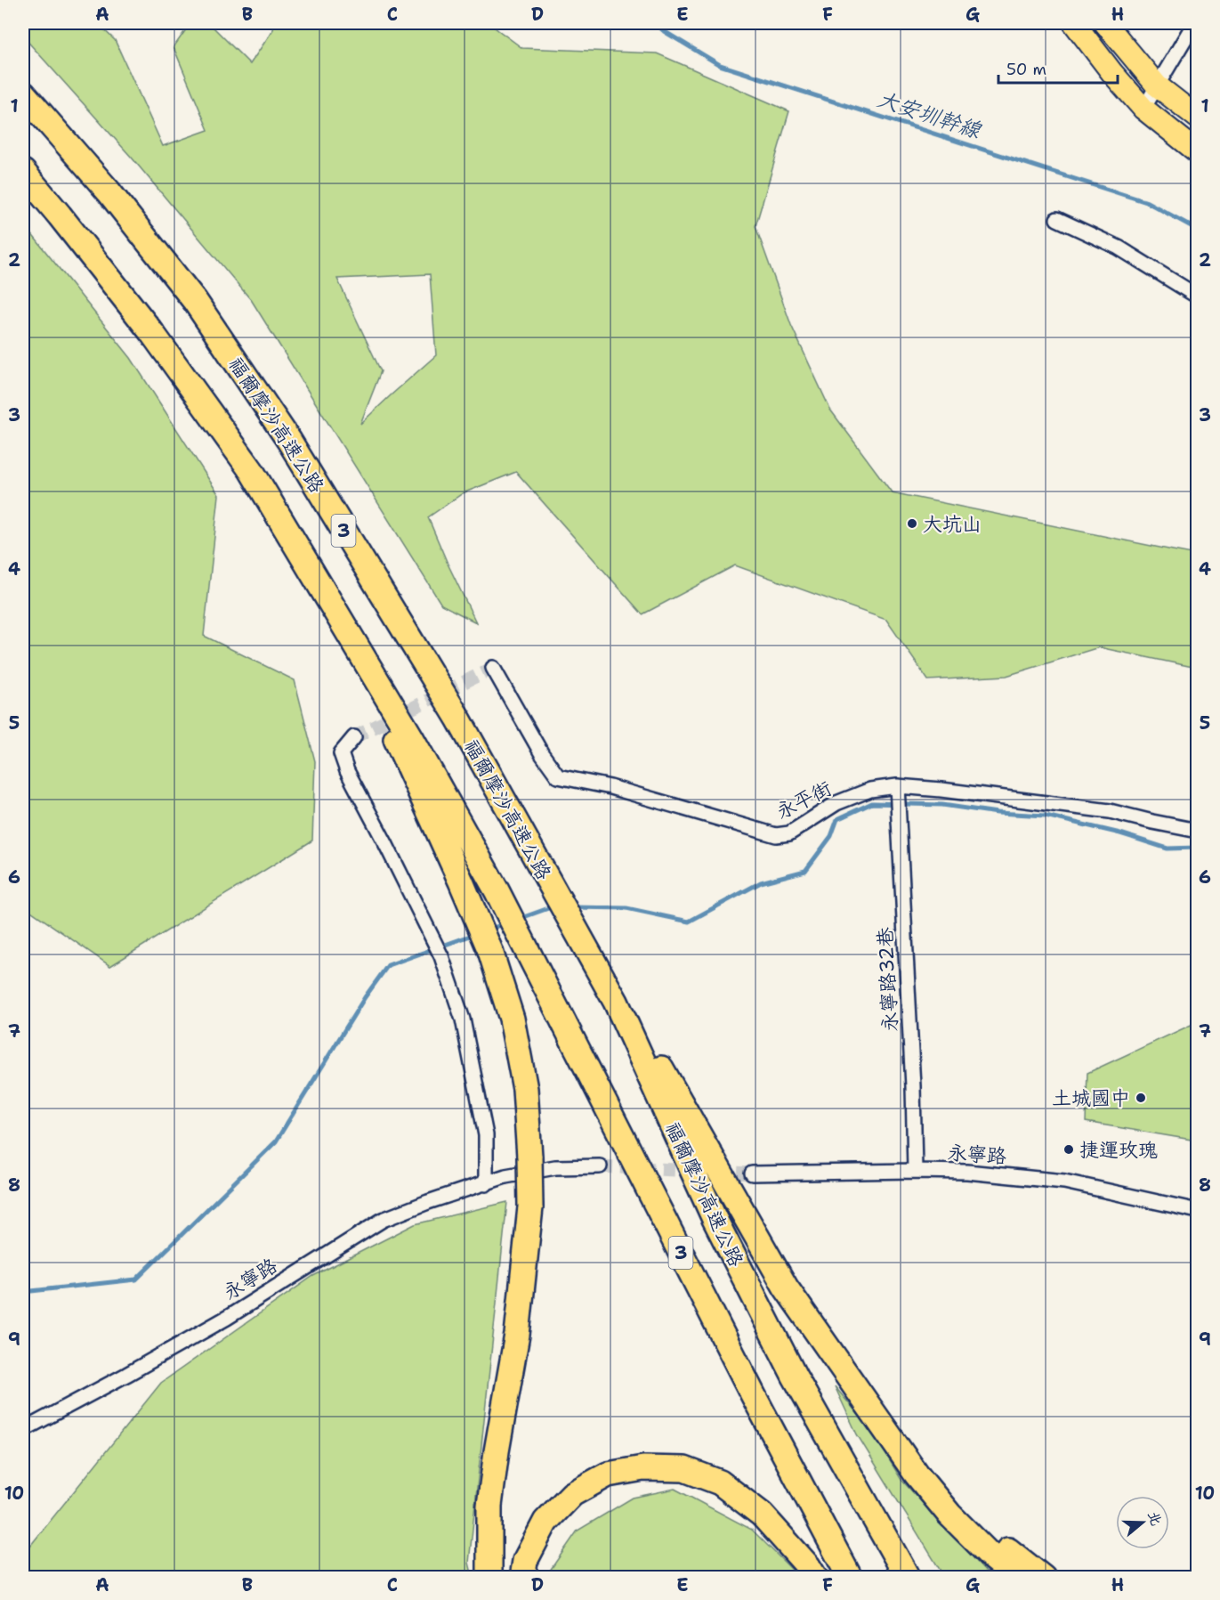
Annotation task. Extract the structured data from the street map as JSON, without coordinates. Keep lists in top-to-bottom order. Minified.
{"streets":{"highway":["福爾摩沙高速公路","3"],"street":["永平街","永寧路32巷","永寧路"]},"crossings":[["永平街","永寧路32巷"],["永寧路32巷","永寧路"]],"water":["大安圳幹線"],"places":["大坑山","土城國中","捷運玫瑰"],"scale_bar":"50 m","north":"right","grid":{"columns":["A","B","C","D","E","F","G","H"],"rows":["1","2","3","4","5","6","7","8","9","10"]}}
